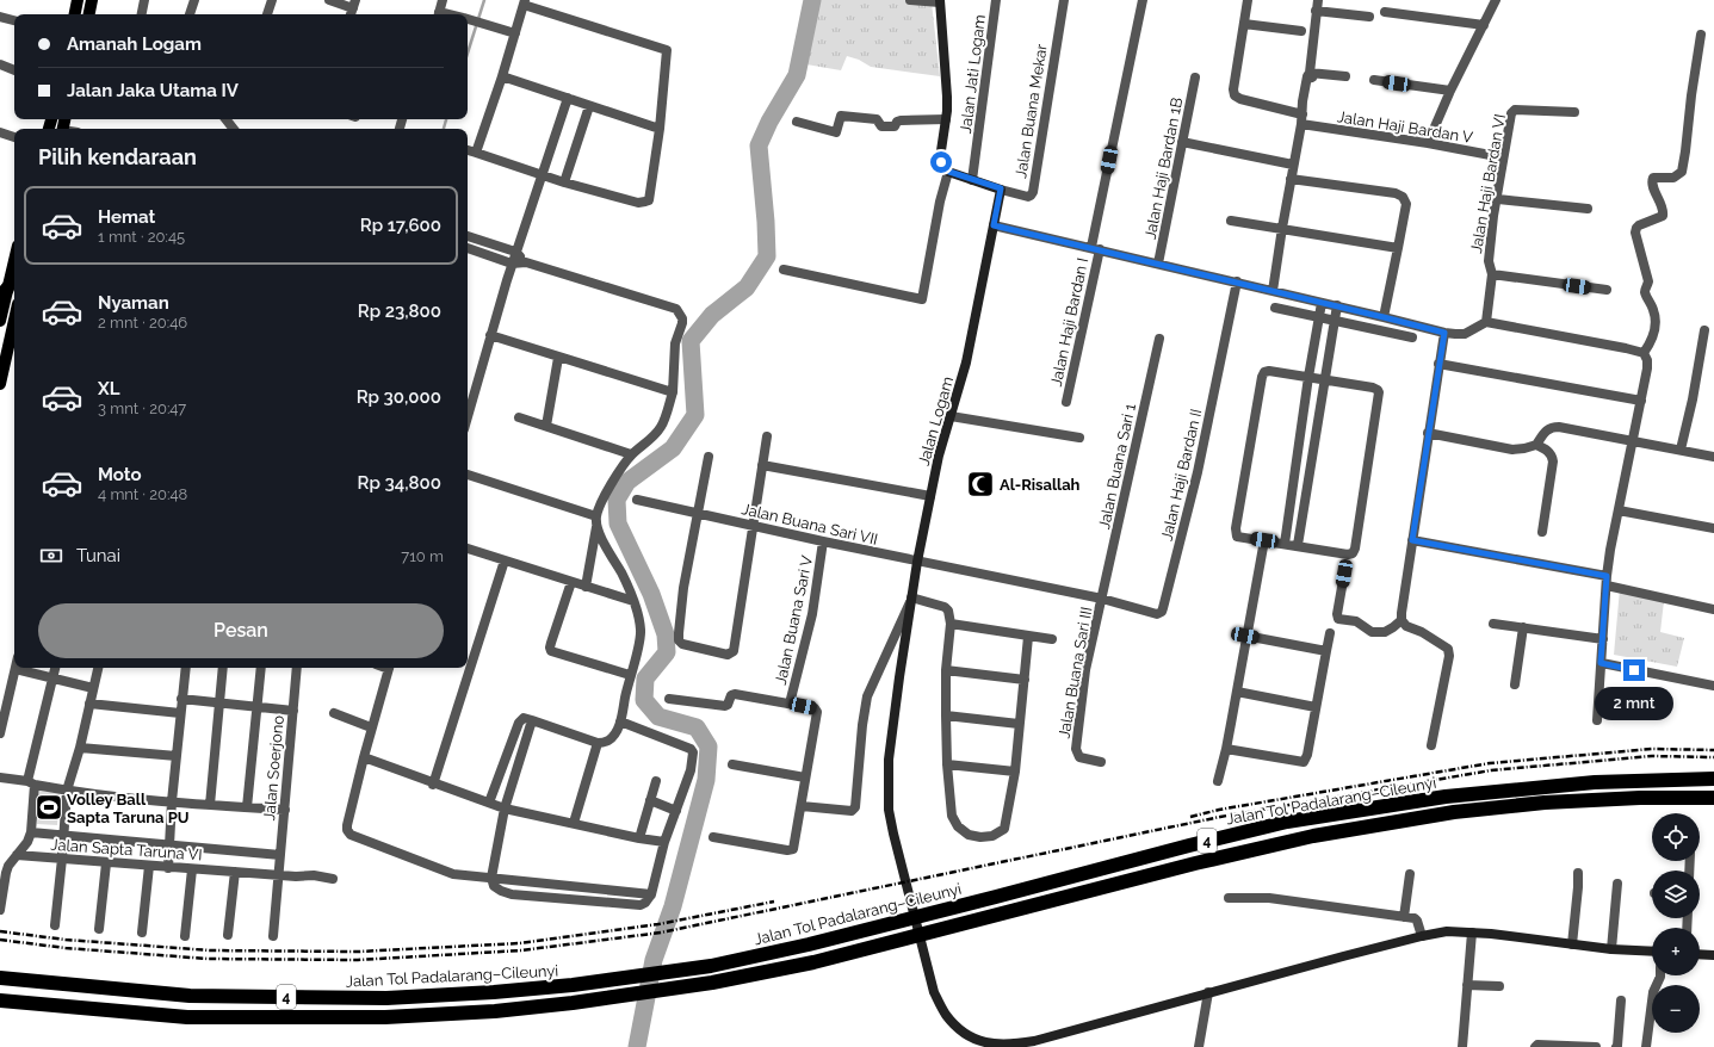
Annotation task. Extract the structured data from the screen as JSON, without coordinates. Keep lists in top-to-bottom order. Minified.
{"streets":{"highway":["Jalan Tol Padalarang–Cileunyi","4"],"street":["Jalan Jati Logam","Jalan Buana Mekar","Jalan Haji Bardan V","Jalan Haji Bardan 1B","Jalan Haji Bardan VI","Jalan Haji Bardan I","Jalan Logam","Jalan Buana Sari 1","Jalan Haji Bardan II","Jalan Buana Sari VII","Jalan Buana Sari V","Jalan Buana Sari III","Jalan Soerjono","Jalan Sapta Taruna VI"]},"crossings":[["Jalan Buana Mekar","Jalan Logam"],["Jalan Haji Bardan V","Jalan Haji Bardan VI"],["Jalan Logam","Jalan Buana Sari VII"],["Jalan Buana Sari 1","Jalan Haji Bardan II"],["Jalan Buana Sari 1","Jalan Buana Sari VII"],["Jalan Buana Sari 1","Jalan Buana Sari III"],["Jalan Haji Bardan II","Jalan Buana Sari VII"],["Jalan Haji Bardan II","Jalan Buana Sari III"],["Jalan Buana Sari VII","Jalan Buana Sari V"],["Jalan Buana Sari VII","Jalan Buana Sari III"],["Jalan Soerjono","Jalan Sapta Taruna VI"]],"places":{"mosque":["Al-Risallah"],"sports":["Volley Ball Sapta Taruna PU"]},"page":{"banner":["Amanah Logam","Jalan Jaka Utama IV"],"heading":"Pilih kendaraan","list":[{"name":"Hemat","note":"1 mnt · 20:45","value":"Rp 17,600"},{"name":"Nyaman","note":"2 mnt · 20:46","value":"Rp 23,800"},{"name":"XL","note":"3 mnt · 20:47","value":"Rp 30,000"},{"name":"Moto","note":"4 mnt · 20:48","value":"Rp 34,800"}],"pay":["Tunai","710 m"],"buttons":"Pesan","bubble":"2 mnt","map_buttons":["+","−"]}}
